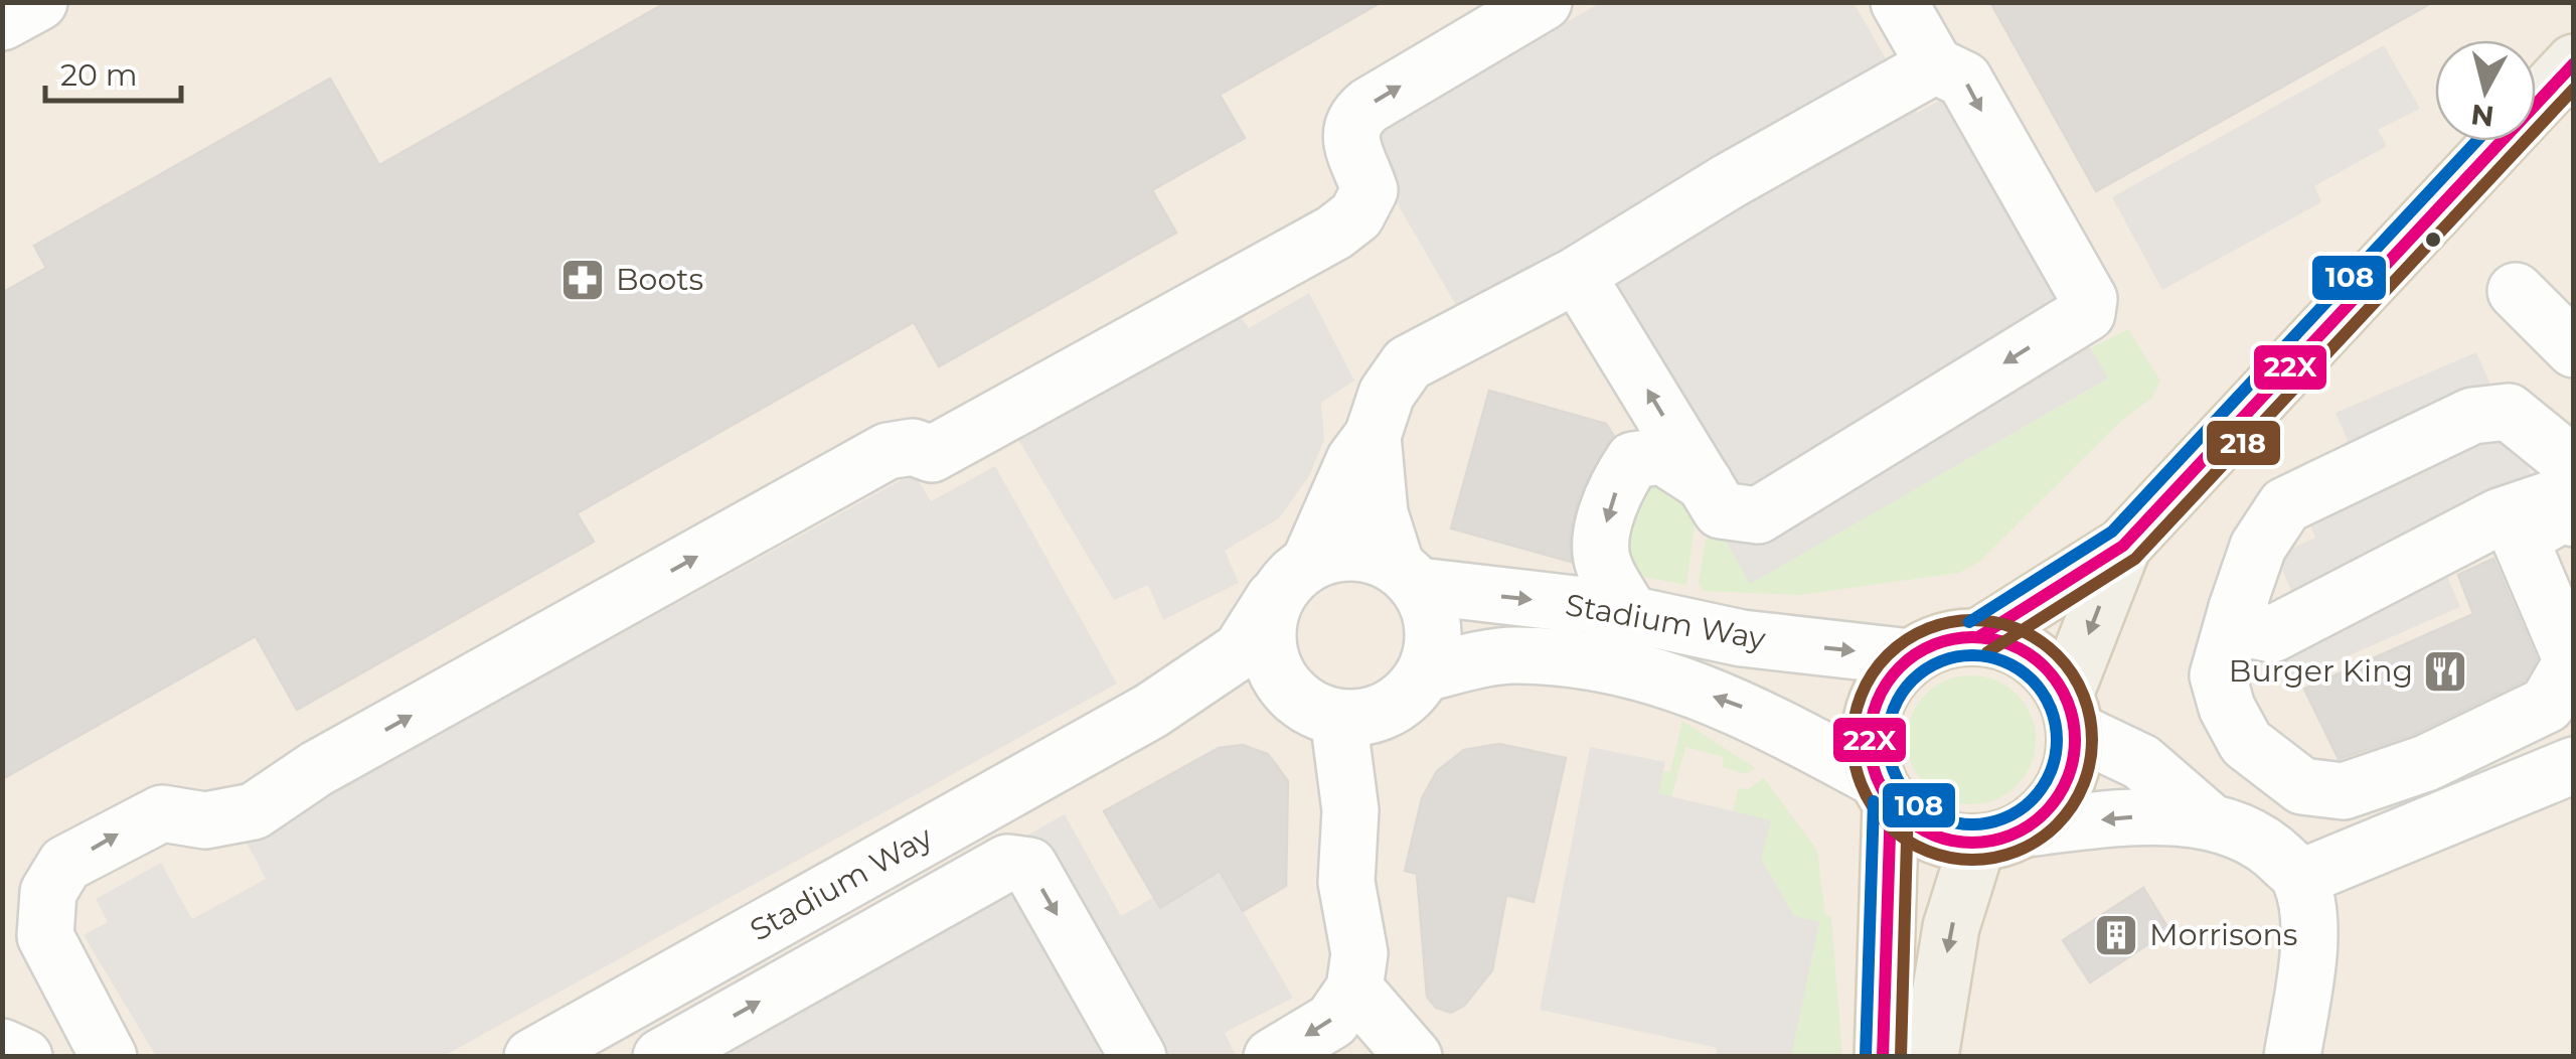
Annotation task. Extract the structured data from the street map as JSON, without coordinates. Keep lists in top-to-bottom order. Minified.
{"streets":{"lane":["Stadium Way"]},"places":{"pharmacy":["Boots"],"restaurant":["Burger King"],"building":["Morrisons"]},"lines":["transit line 22X","transit line 218","transit line 108"],"scale_bar":"20 m","north":"bottom"}
